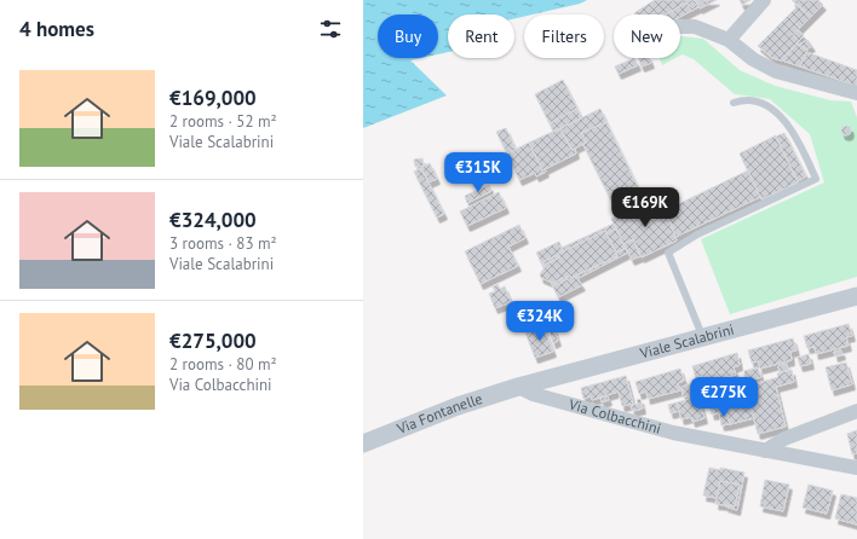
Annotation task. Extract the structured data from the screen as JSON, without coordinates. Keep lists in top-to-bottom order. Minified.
{"streets":{"street":["Viale Scalabrini","Via Fontanelle","Via Colbacchini"]},"crossings":[["Viale Scalabrini","Via Fontanelle"],["Viale Scalabrini","Via Colbacchini"],["Via Fontanelle","Via Colbacchini"]],"page":{"heading":"4 homes","chip":["Buy","Rent","Filters","New"],"list":[{"name":"€169,000","note":"2 rooms · 52 m² · Viale Scalabrini"},{"name":"€324,000","note":"3 rooms · 83 m² · Viale Scalabrini"},{"name":"€275,000","note":"2 rooms · 80 m² · Via Colbacchini"}],"price":["€315K","€169K","€324K","€275K"]}}
